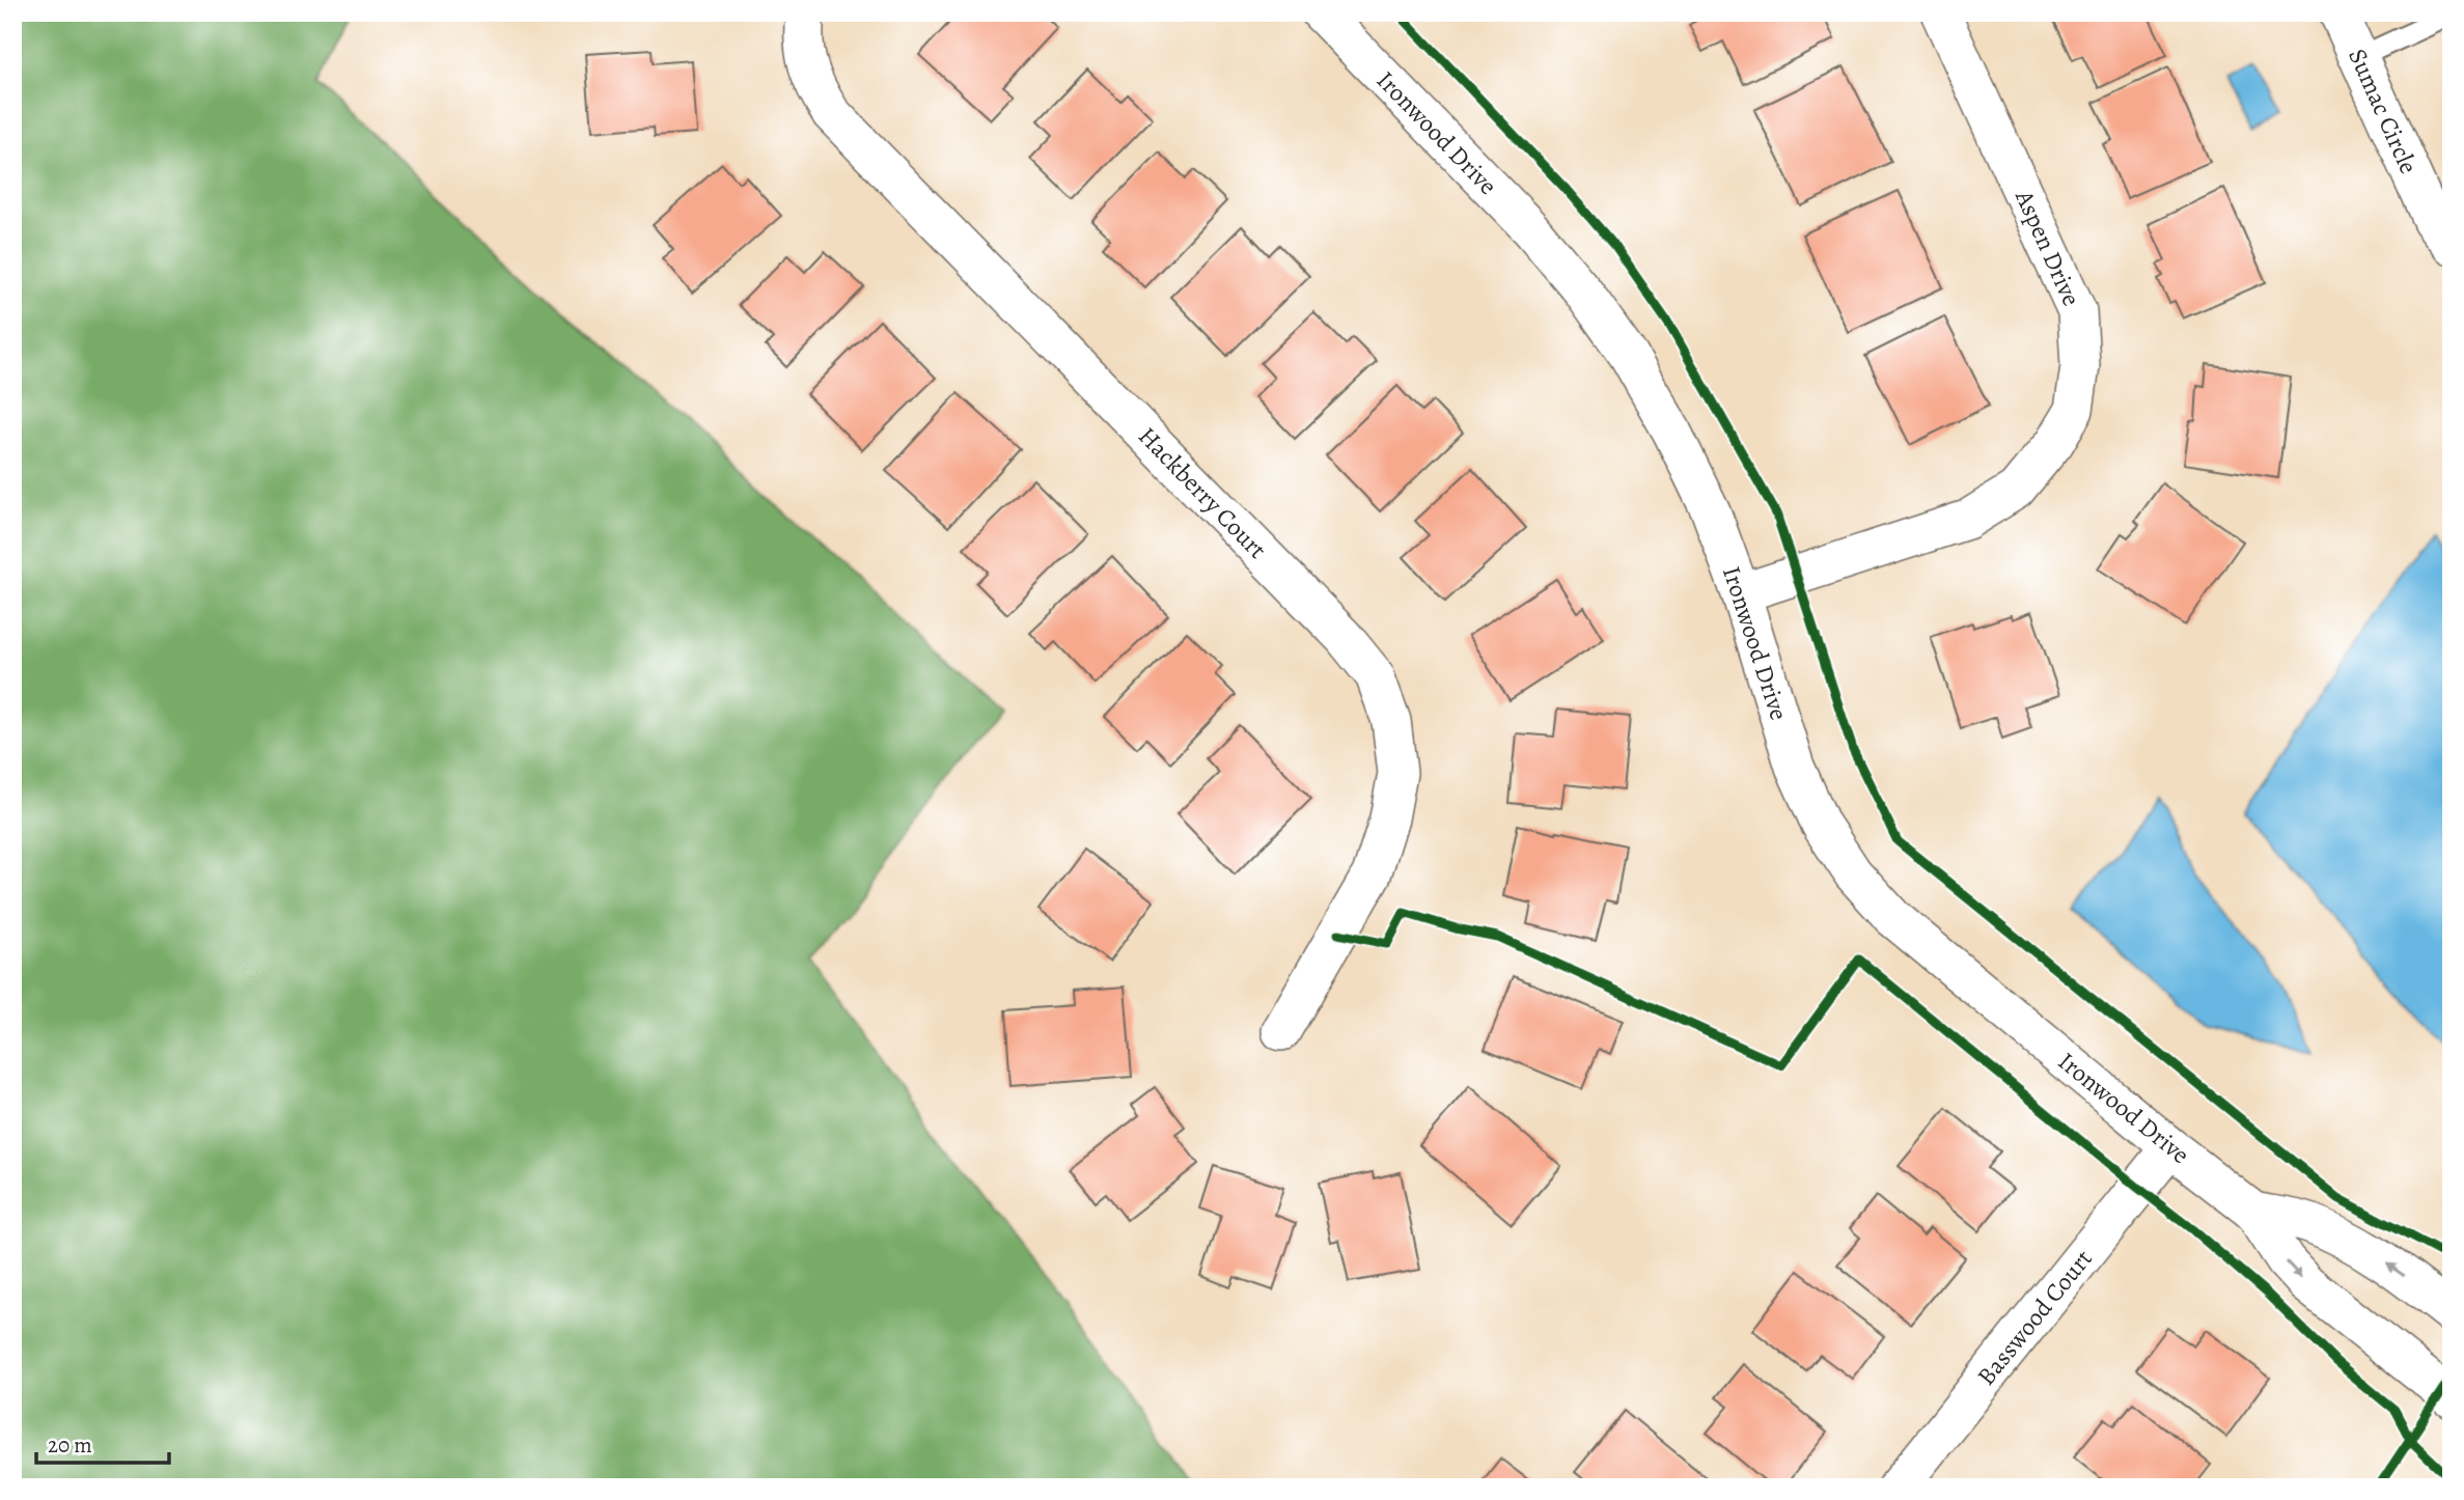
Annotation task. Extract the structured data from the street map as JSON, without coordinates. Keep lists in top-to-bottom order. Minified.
{"streets":{"street":["Sumac Circle","Ironwood Drive","Aspen Drive","Hackberry Court","Basswood Court"]},"crossings":[["Ironwood Drive","Aspen Drive"],["Ironwood Drive","Basswood Court"]],"scale_bar":"20 m"}
